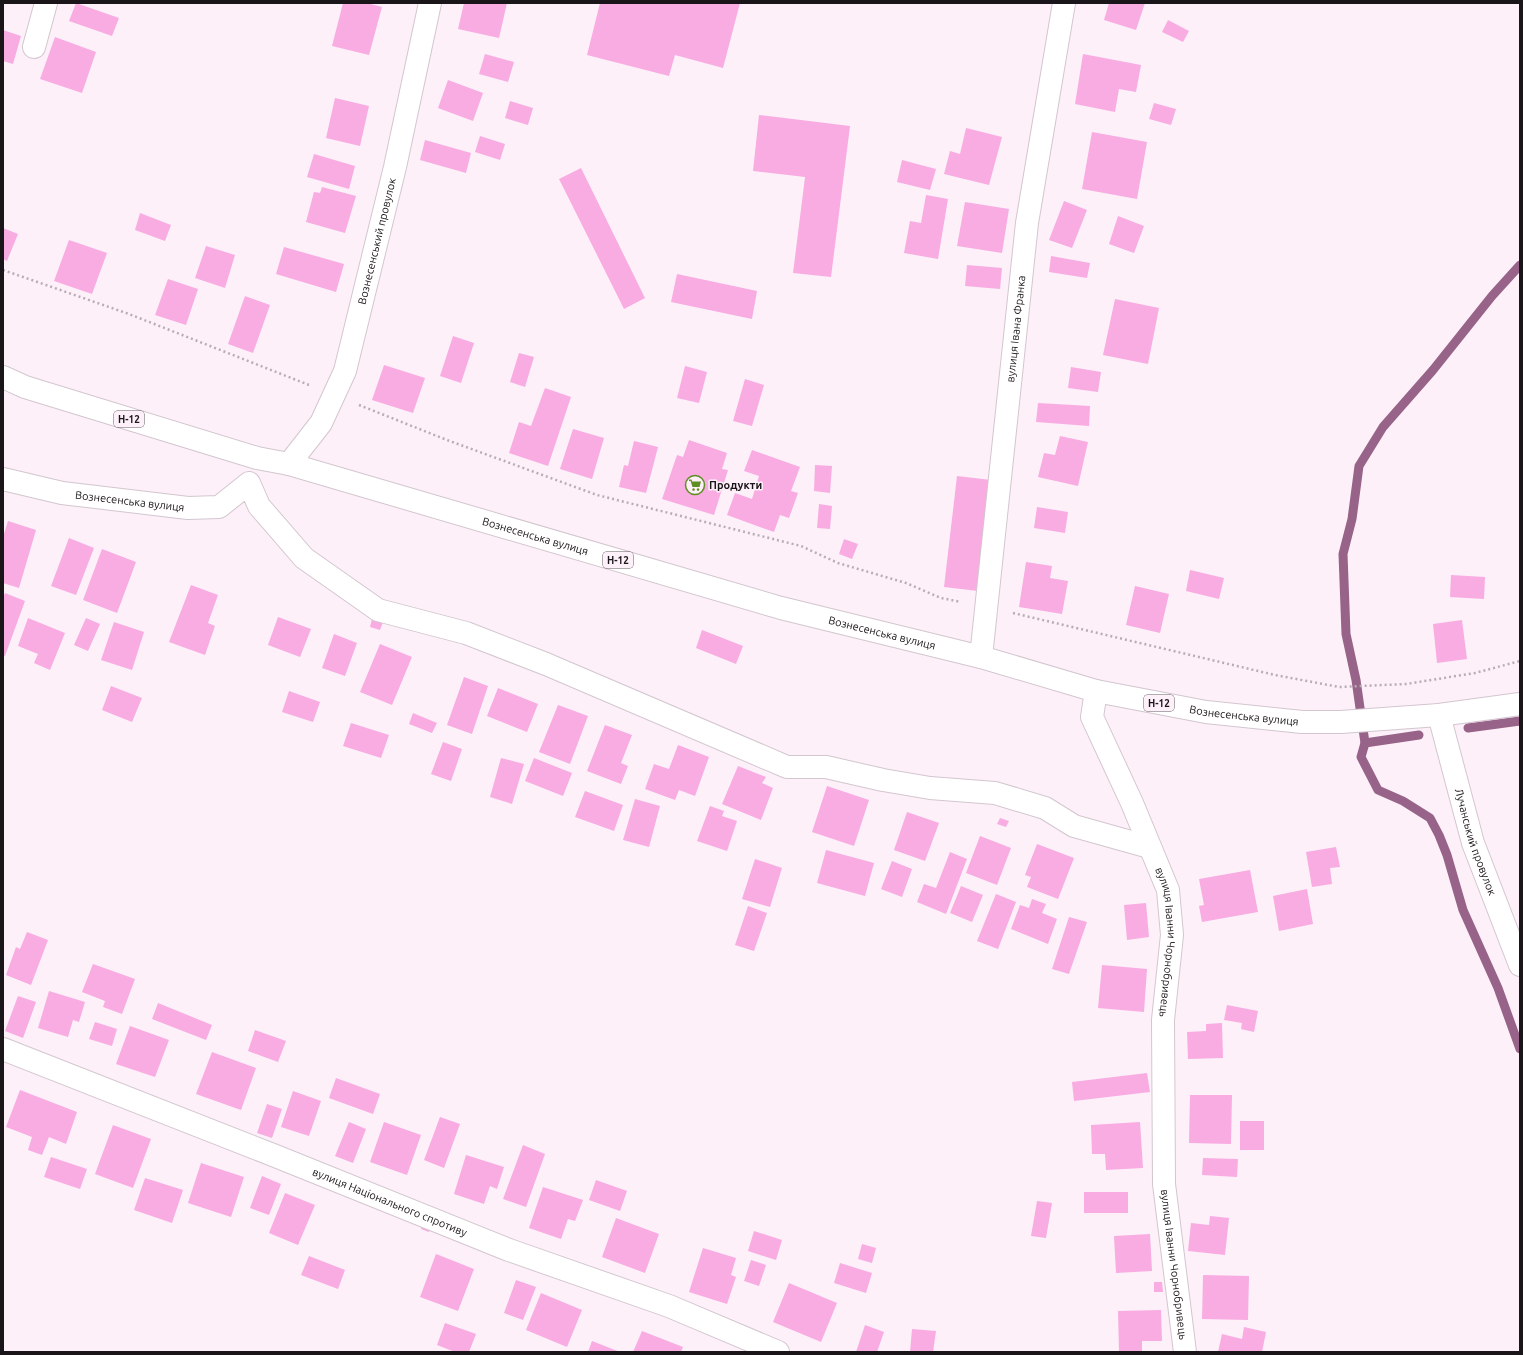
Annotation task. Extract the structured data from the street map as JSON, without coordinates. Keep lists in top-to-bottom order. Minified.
{"streets":{"street":["Вознесенський провулок","вулиця Івана Франка","Н-12","Вознесенська вулиця","Лучанський провулок","вулиця Іванни Чорнобривець","вулиця Національного спротиву"]},"crossings":[["Вознесенський провулок","Вознесенська вулиця"],["вулиця Івана Франка","Вознесенська вулиця"],["Вознесенська вулиця","Лучанський провулок"],["Вознесенська вулиця","вулиця Іванни Чорнобривець"]],"places":{"supermarket":["Продукти"]}}
